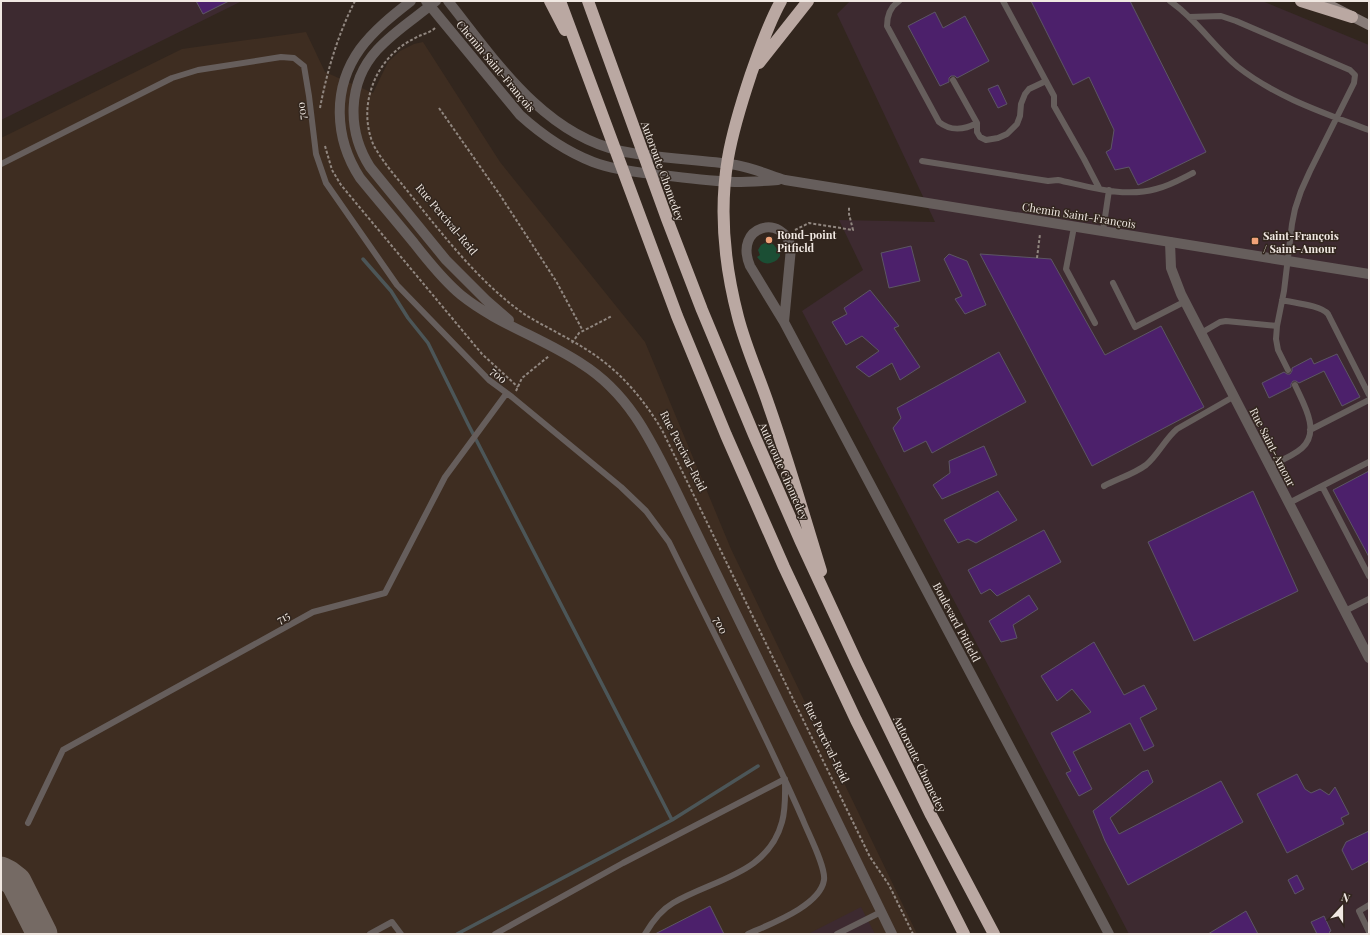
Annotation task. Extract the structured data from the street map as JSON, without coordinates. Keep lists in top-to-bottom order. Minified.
{"streets":{"highway":["Autoroute Chomedey"],"street":["Chemin Saint-François","Rue Saint-Amour","Boulevard Pitfield"],"lane":["700","715"],"path":["Rue Percival-Reid"]},"crossings":[["Chemin Saint-François","Rue Saint-Amour"],["700","715"]],"places":{"other":["Rond-point Pitfield"],"transit":["Saint-François / Saint-Amour"]},"north":"top"}
